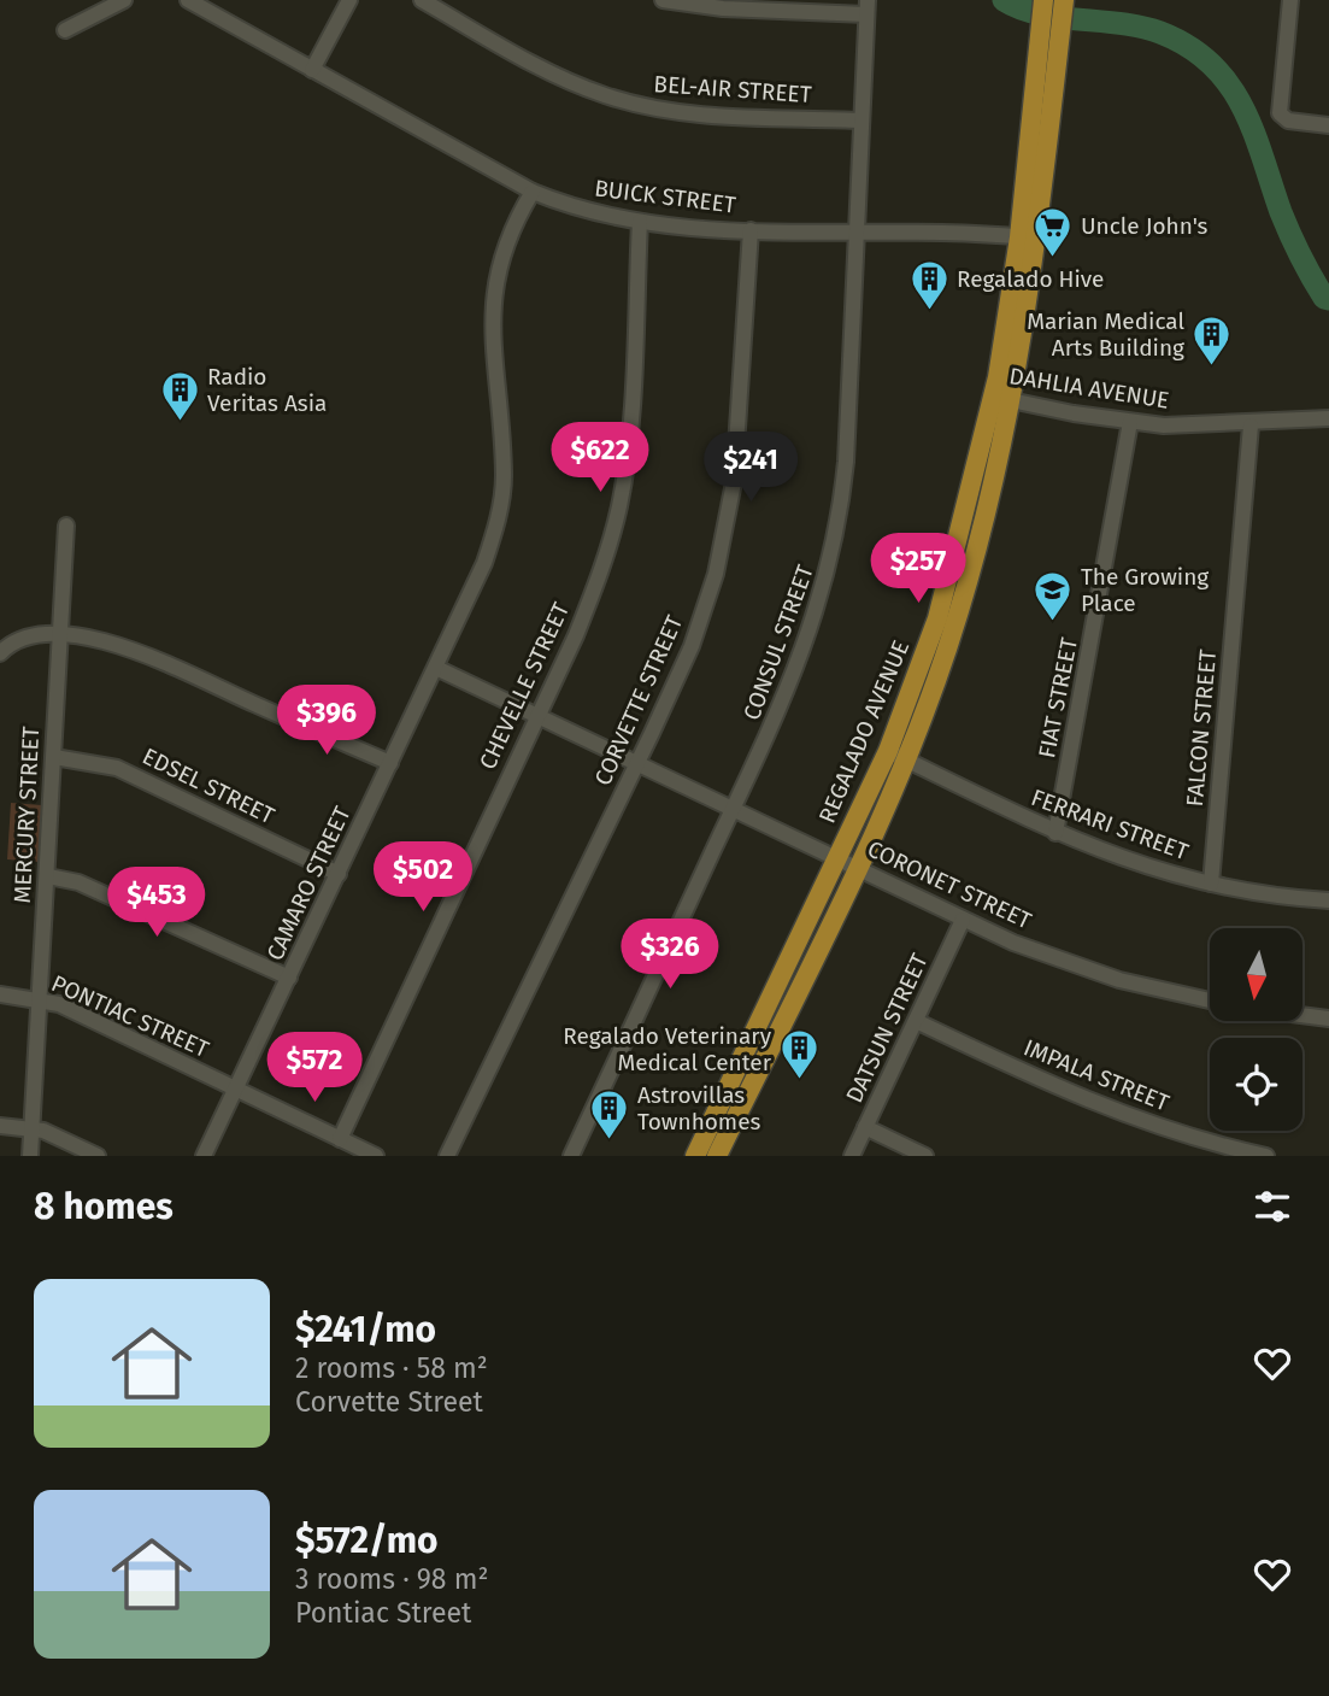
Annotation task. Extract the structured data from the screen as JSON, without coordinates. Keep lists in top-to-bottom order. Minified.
{"streets":{"main road":["REGALADO AVENUE"],"street":["BEL-AIR STREET","BUICK STREET","DAHLIA AVENUE","CONSUL STREET","CHEVELLE STREET","FIAT STREET","CORVETTE STREET","FALCON STREET","EDSEL STREET","MERCURY STREET","FERRARI STREET","CAMARO STREET","CORONET STREET","PONTIAC STREET","DATSUN STREET","IMPALA STREET"]},"crossings":[["BEL-AIR STREET","CONSUL STREET"],["BUICK STREET","CONSUL STREET"],["BUICK STREET","CHEVELLE STREET"],["BUICK STREET","CORVETTE STREET"],["BUICK STREET","REGALADO AVENUE"],["BUICK STREET","CAMARO STREET"],["DAHLIA AVENUE","FIAT STREET"],["DAHLIA AVENUE","FALCON STREET"],["DAHLIA AVENUE","REGALADO AVENUE"],["CONSUL STREET","CORONET STREET"],["CHEVELLE STREET","CORONET STREET"],["CHEVELLE STREET","PONTIAC STREET"],["FIAT STREET","FERRARI STREET"],["CORVETTE STREET","CORONET STREET"],["FALCON STREET","FERRARI STREET"],["REGALADO AVENUE","FERRARI STREET"],["REGALADO AVENUE","CORONET STREET"],["EDSEL STREET","MERCURY STREET"],["EDSEL STREET","CAMARO STREET"],["MERCURY STREET","PONTIAC STREET"],["CAMARO STREET","CORONET STREET"],["CAMARO STREET","PONTIAC STREET"],["CORONET STREET","DATSUN STREET"],["DATSUN STREET","IMPALA STREET"]],"places":{"supermarket":["Uncle John's"],"building":["Regalado Hive","Marian Medical Arts Building","Radio Veritas Asia","Regalado Veterinary Medical Center","Astrovillas Townhomes"],"school or university":["The Growing Place"]},"north":"bottom","page":{"price":["$622","$241","$257","$396","$502","$453","$326","$572"],"heading":"8 homes","list":[{"name":"$241/mo","note":"2 rooms · 58 m² · Corvette Street"},{"name":"$572/mo","note":"3 rooms · 98 m² · Pontiac Street"}]}}
